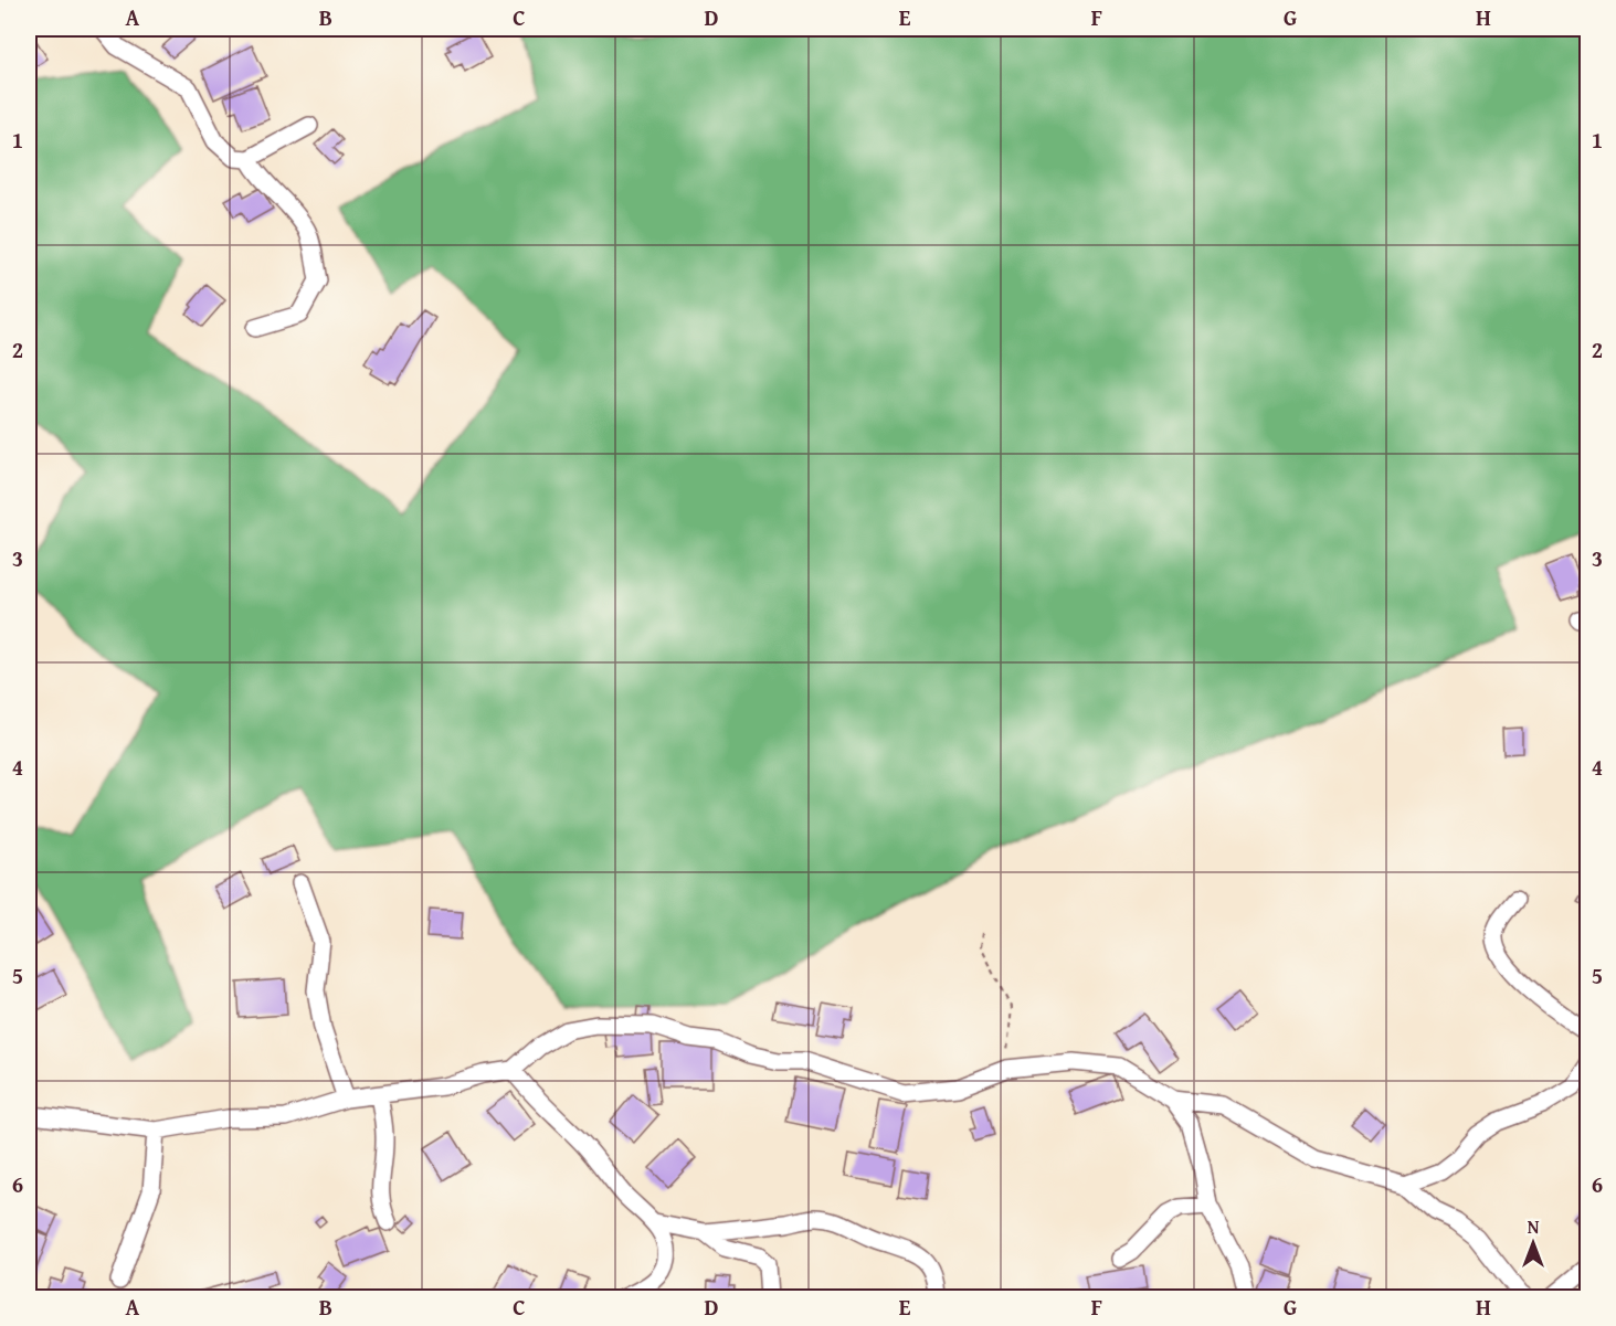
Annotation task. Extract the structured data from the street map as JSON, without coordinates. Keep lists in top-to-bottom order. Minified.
{"north":"top","grid":{"columns":["A","B","C","D","E","F","G","H"],"rows":["1","2","3","4","5","6"]}}
